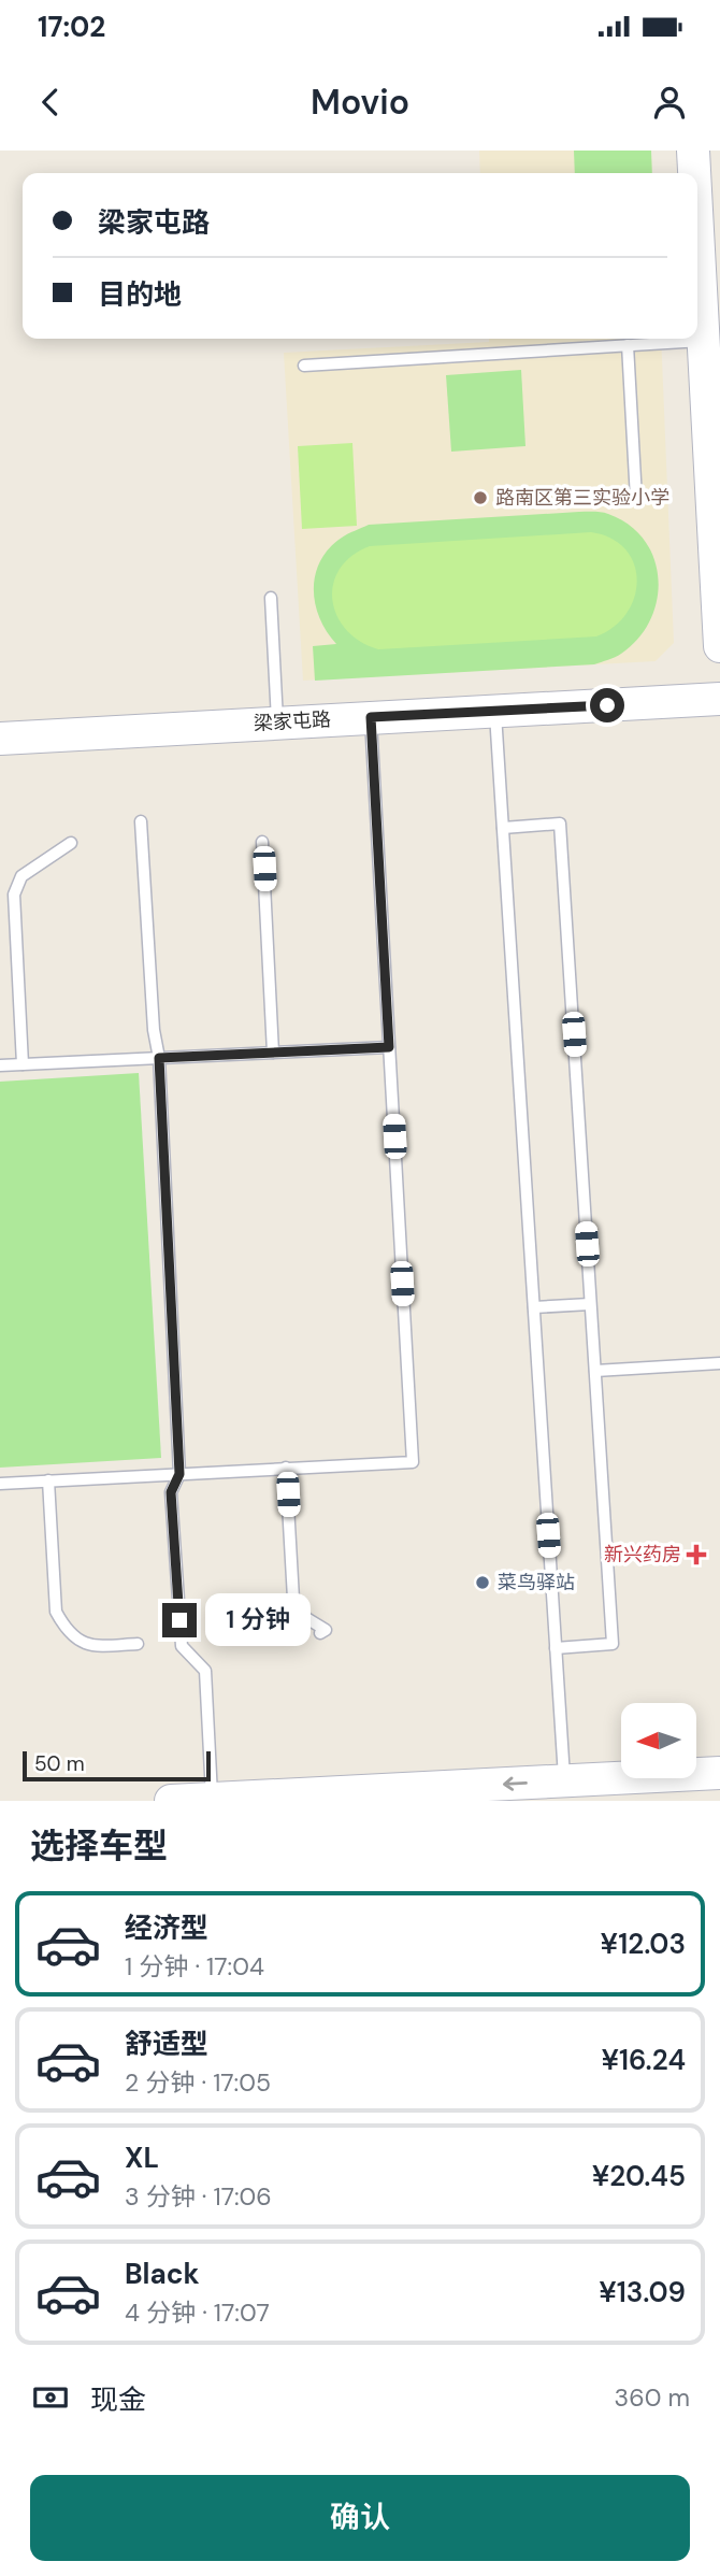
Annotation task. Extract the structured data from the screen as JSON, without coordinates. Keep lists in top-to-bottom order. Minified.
{"streets":{"street":["梁家屯路"]},"places":{"other":["路南区第三实验小学","菜鸟驿站"],"health":["新兴药房"]},"scale_bar":"50 m","north":"left","page":{"status":"17:02","header":"Movio","banner":["梁家屯路","目的地"],"bubble":"1 分钟","scale":"50 m","heading":"选择车型","list":[{"name":"经济型","note":"1 分钟 · 17:04","value":"¥12.03"},{"name":"舒适型","note":"2 分钟 · 17:05","value":"¥16.24"},{"name":"XL","note":"3 分钟 · 17:06","value":"¥20.45"},{"name":"Black","note":"4 分钟 · 17:07","value":"¥13.09"}],"pay":["现金","360 m"],"buttons":"确认"}}
